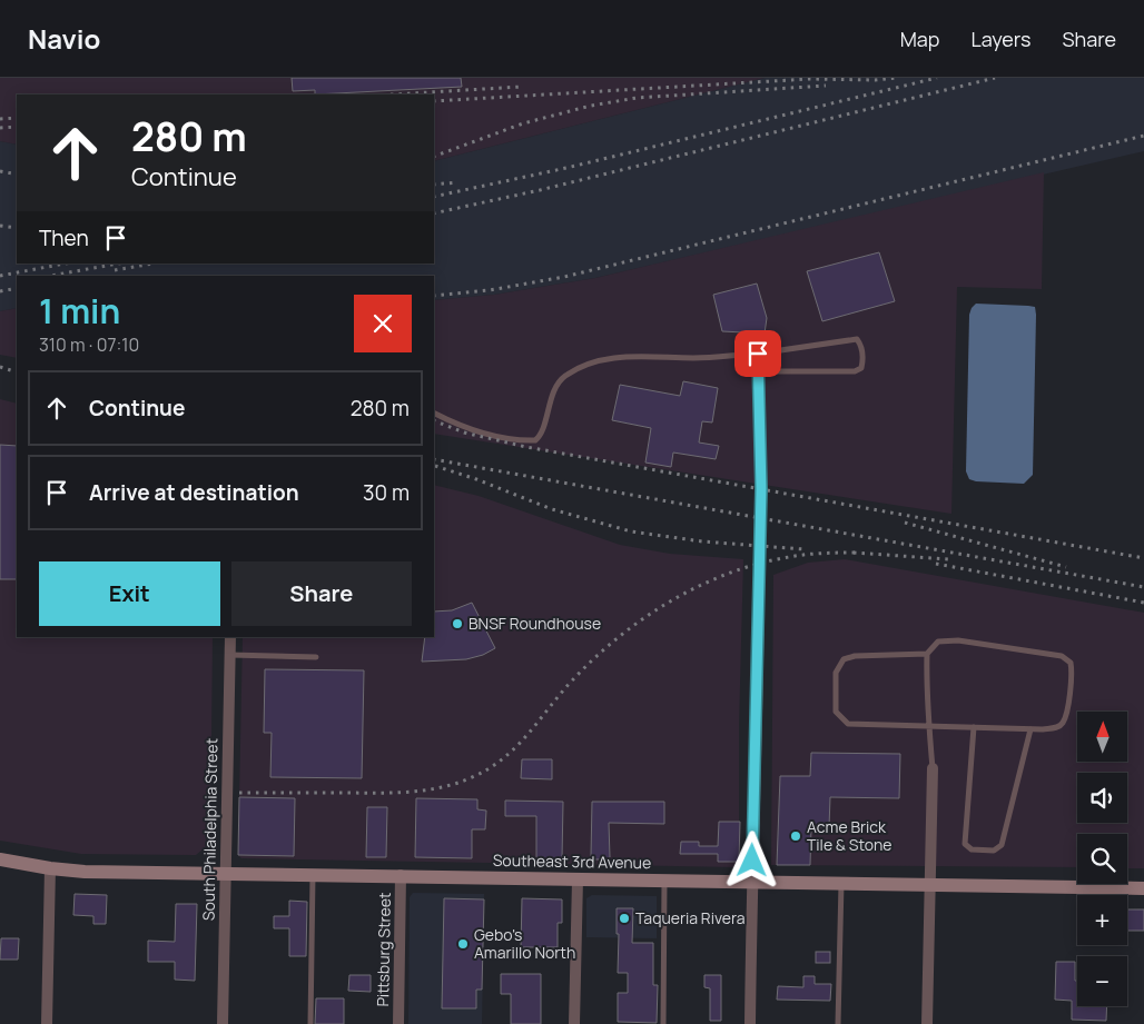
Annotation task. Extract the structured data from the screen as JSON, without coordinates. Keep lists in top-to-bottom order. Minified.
{"streets":{"main road":["Southeast 3rd Avenue"],"street":["South Philadelphia Street","Pittsburg Street"]},"crossings":[["South Philadelphia Street","Southeast 3rd Avenue"],["Southeast 3rd Avenue","Pittsburg Street"]],"places":["BNSF Roundhouse","Acme Brick Tile & Stone","Taqueria Rivera","Gebo's Amarillo North"],"north":"top","page":{"header":"Navio","nav":["Map","Layers","Share"],"turn":["280 m","Continue"],"then":"Then","heading":["1 min","310 m · 07:10"],"list":[{"name":"Continue","value":"280 m"},{"name":"Arrive at destination","value":"30 m"}],"buttons":["Exit","Share"],"map_buttons":["+","−"]}}
